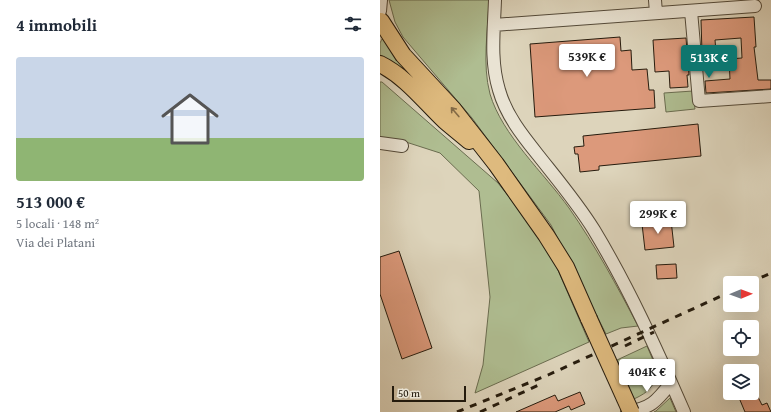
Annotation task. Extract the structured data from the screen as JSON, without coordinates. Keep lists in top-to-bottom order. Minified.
{"scale_bar":"50 m","north":"right","page":{"heading":"4 immobili","price":["539K €","513K €","299K €","404K €"],"list":[{"name":"513 000 €","note":"5 locali · 148 m² · Via dei Platani"}],"scale":"50 m"}}
